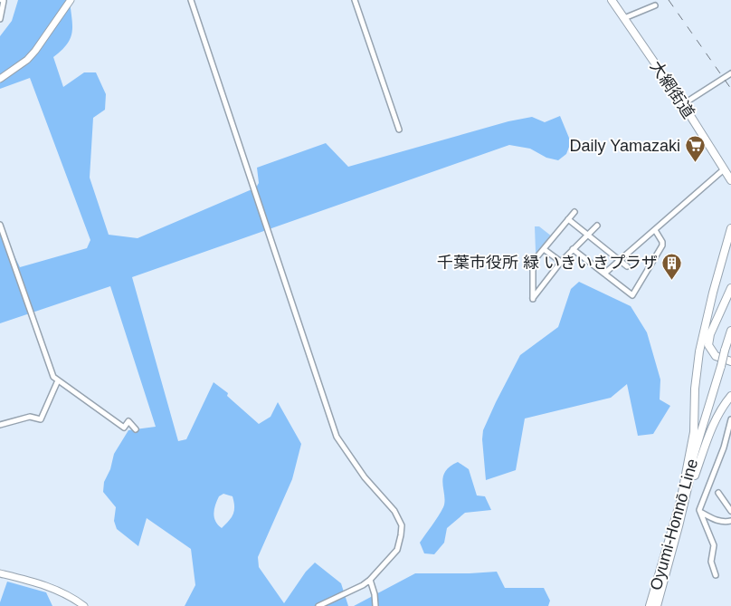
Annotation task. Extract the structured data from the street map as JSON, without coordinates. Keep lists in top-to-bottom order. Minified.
{"streets":{"main road":["大網街道","Oyumi-Honnō Line"]},"places":{"supermarket":["Daily Yamazaki"],"building":["千葉市役所 緑 いきいきプラザ"]}}
